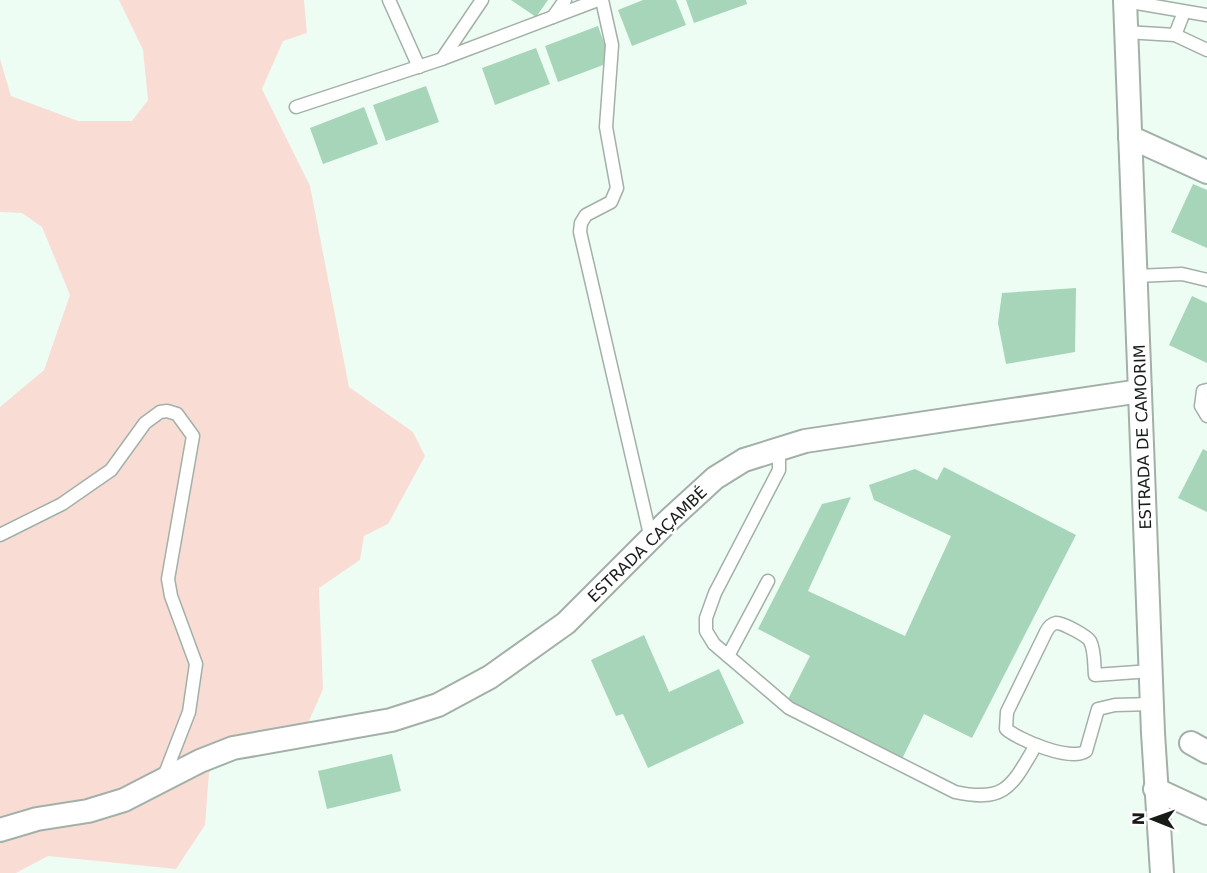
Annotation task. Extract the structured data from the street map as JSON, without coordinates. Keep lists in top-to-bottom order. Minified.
{"streets":{"street":["ESTRADA DE CAMORIM","ESTRADA CAÇAMBÉ"]},"crossings":[["ESTRADA DE CAMORIM","ESTRADA CAÇAMBÉ"]],"north":"left"}
